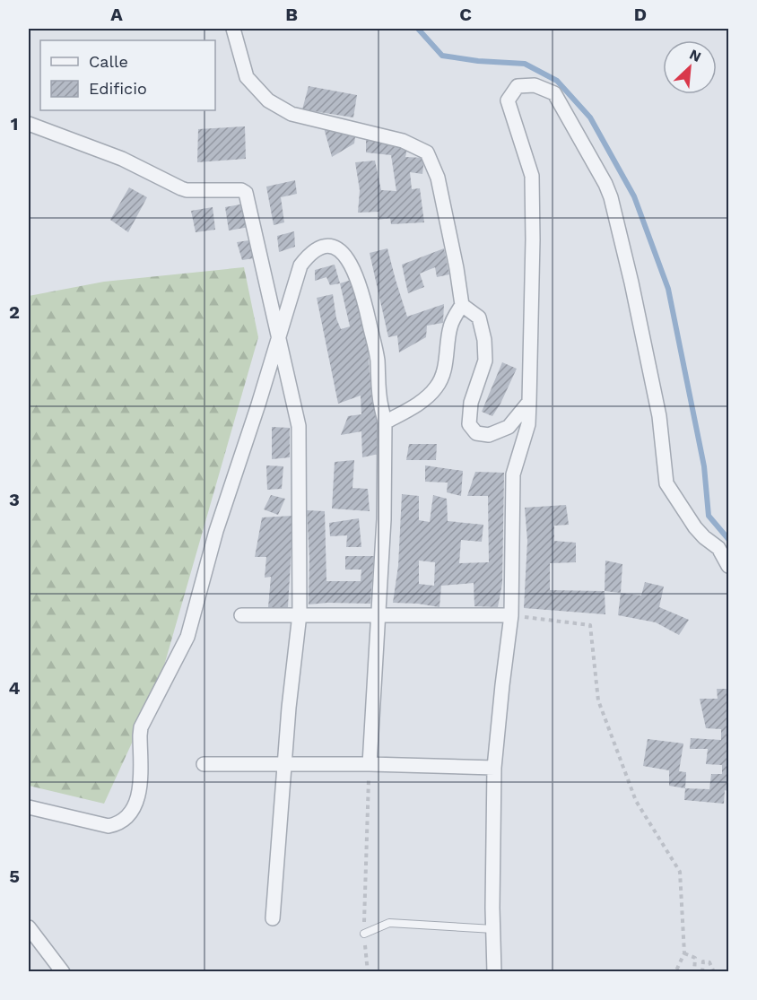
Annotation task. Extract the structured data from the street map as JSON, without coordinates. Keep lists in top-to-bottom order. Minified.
{"legend":["Calle","Edificio"],"north":"top right","grid":{"columns":["A","B","C","D"],"rows":["1","2","3","4","5"]}}
